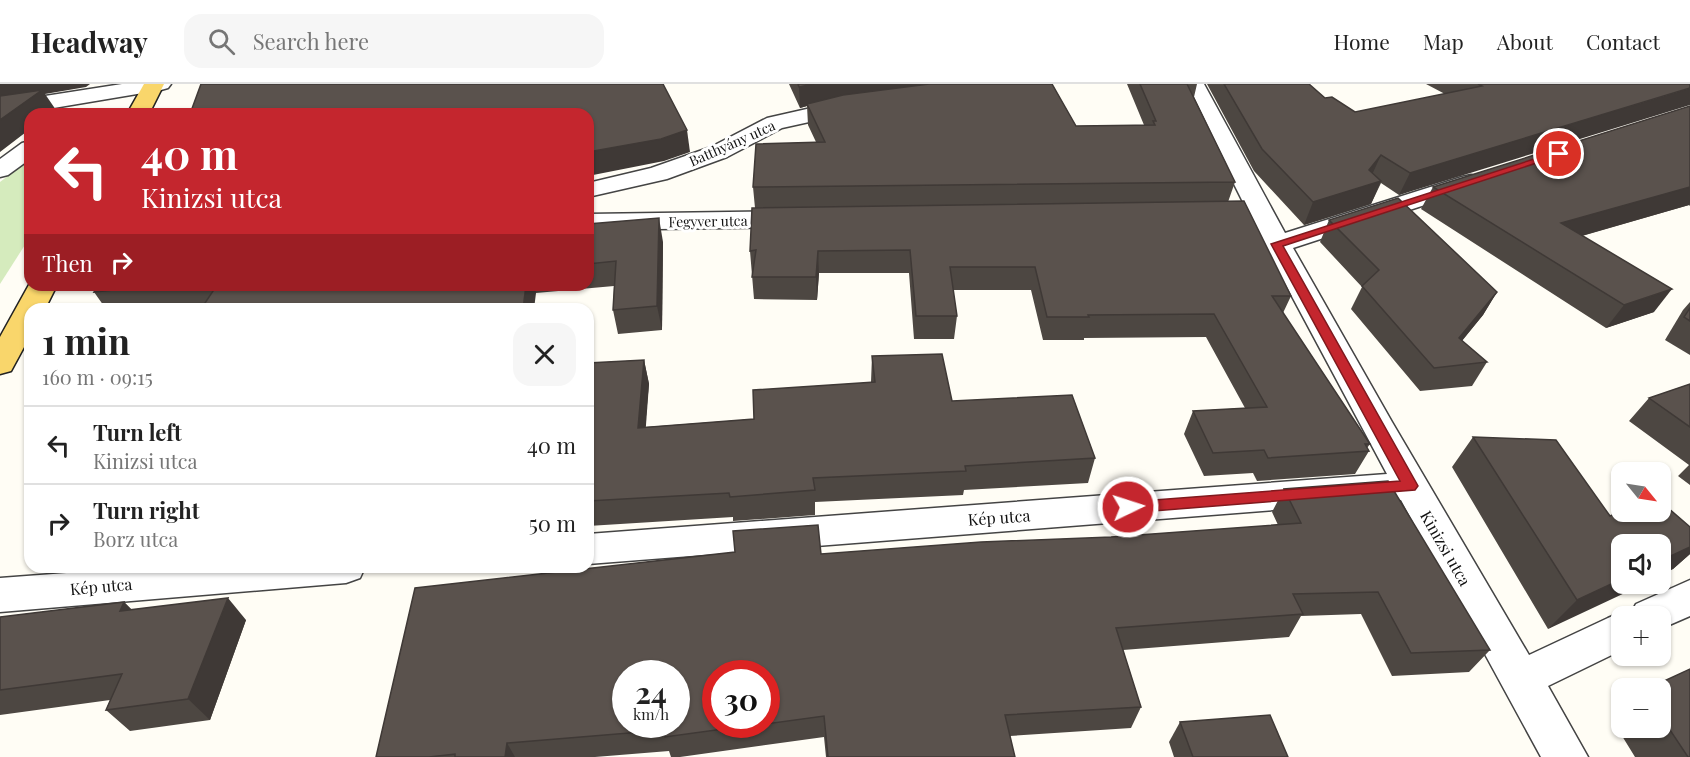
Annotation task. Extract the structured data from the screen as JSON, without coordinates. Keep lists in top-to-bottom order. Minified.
{"streets":{"street":["Batthyány utca","Fegyver utca","Kép utca","Kinizsi utca"]},"crossings":[["Kép utca","Kinizsi utca"]],"north":"bottom right","page":{"header":"Headway","search":"Search here","nav":["Home","Map","About","Contact"],"turn":["40 m","Kinizsi utca"],"then":"Then","heading":["1 min","160 m · 09:15"],"list":[{"name":"Turn left","note":"Kinizsi utca","value":"40 m"},{"name":"Turn right","note":"Borz utca","value":"50 m"}],"map_buttons":["+","−"],"speed":"24 km/h","limit":"30"}}
